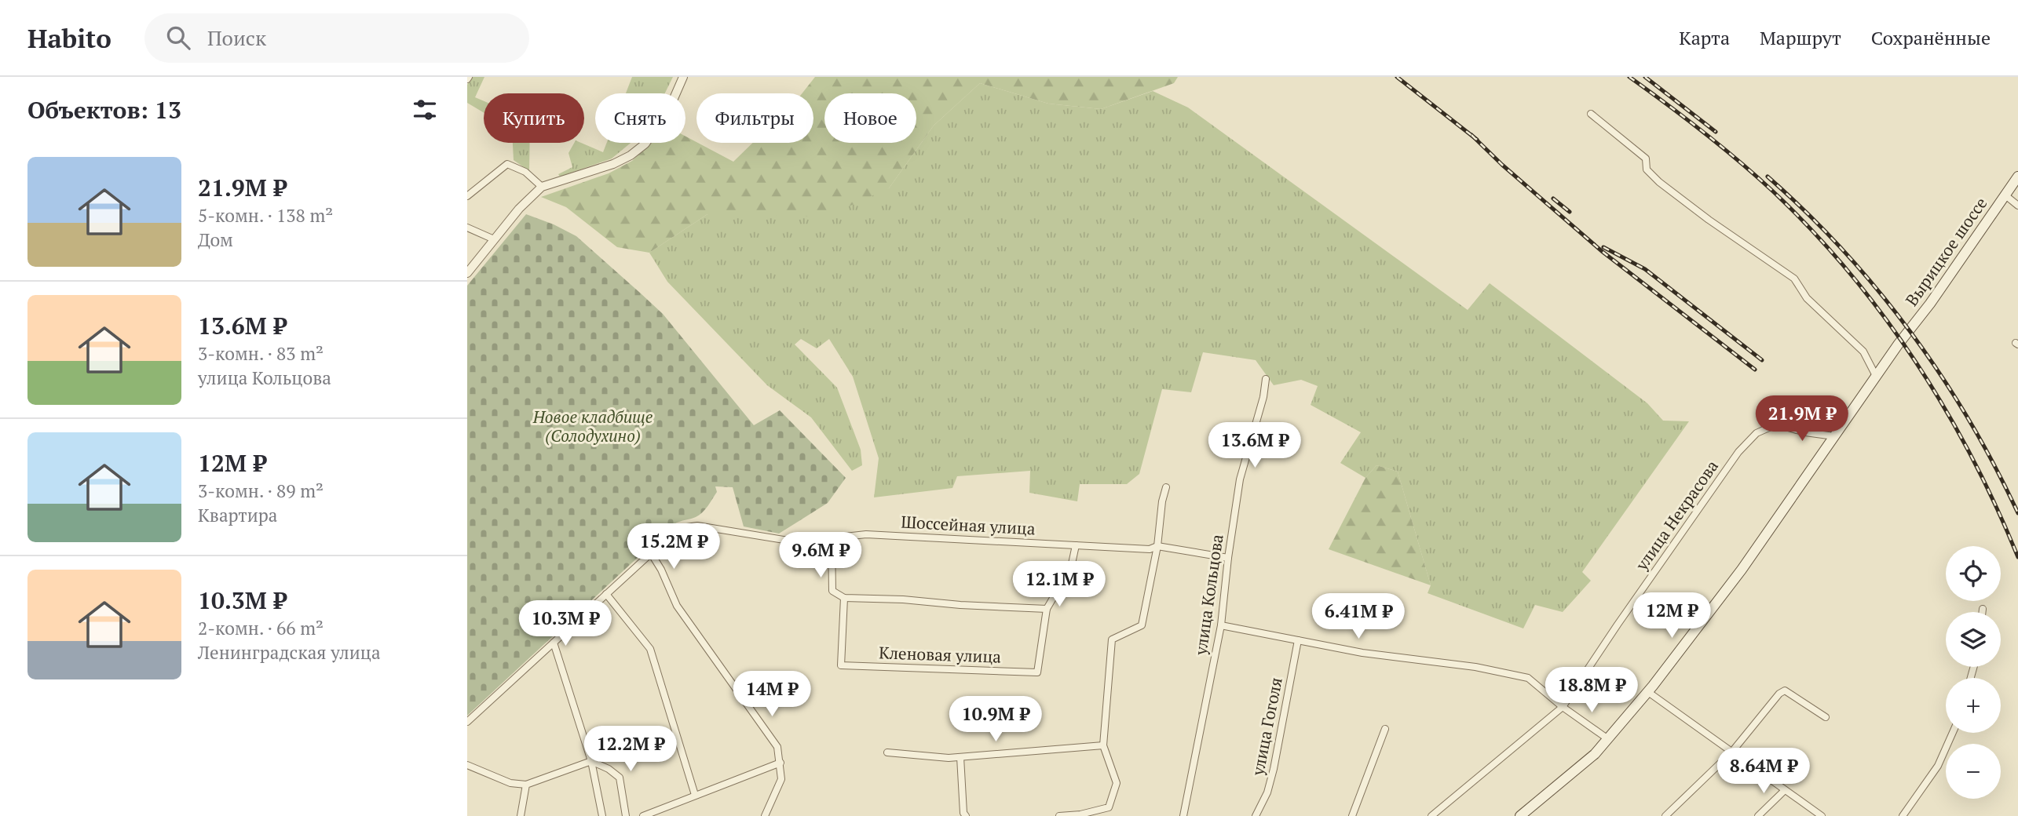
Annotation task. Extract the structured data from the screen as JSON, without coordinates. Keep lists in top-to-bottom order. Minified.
{"streets":{"main road":["Вырицкое шоссе"],"street":["улица Некрасова","Шоссейная улица","улица Кольцова","Кленовая улица","улица Гоголя"]},"crossings":[["Вырицкое шоссе","улица Некрасова"],["Шоссейная улица","улица Кольцова"]],"parks":["Новое кладбище (Солодухино)"],"page":{"header":"Habito","search":"Поиск","nav":["Карта","Маршрут","Сохранённые"],"heading":"Объектов: 13","chip":["Купить","Снять","Фильтры","Новое"],"list":[{"name":"21.9M ₽","note":"5-комн. · 138 m² · Дом"},{"name":"13.6M ₽","note":"3-комн. · 83 m² · улица Кольцова"},{"name":"12M ₽","note":"3-комн. · 89 m² · Квартира"},{"name":"10.3M ₽","note":"2-комн. · 66 m² · Ленинградская улица"}],"price":["21.9M ₽","13.6M ₽","15.2M ₽","9.6M ₽","12.1M ₽","12M ₽","6.41M ₽","10.3M ₽","18.8M ₽","14M ₽","10.9M ₽","12.2M ₽","8.64M ₽"],"map_buttons":["+","−"]}}
